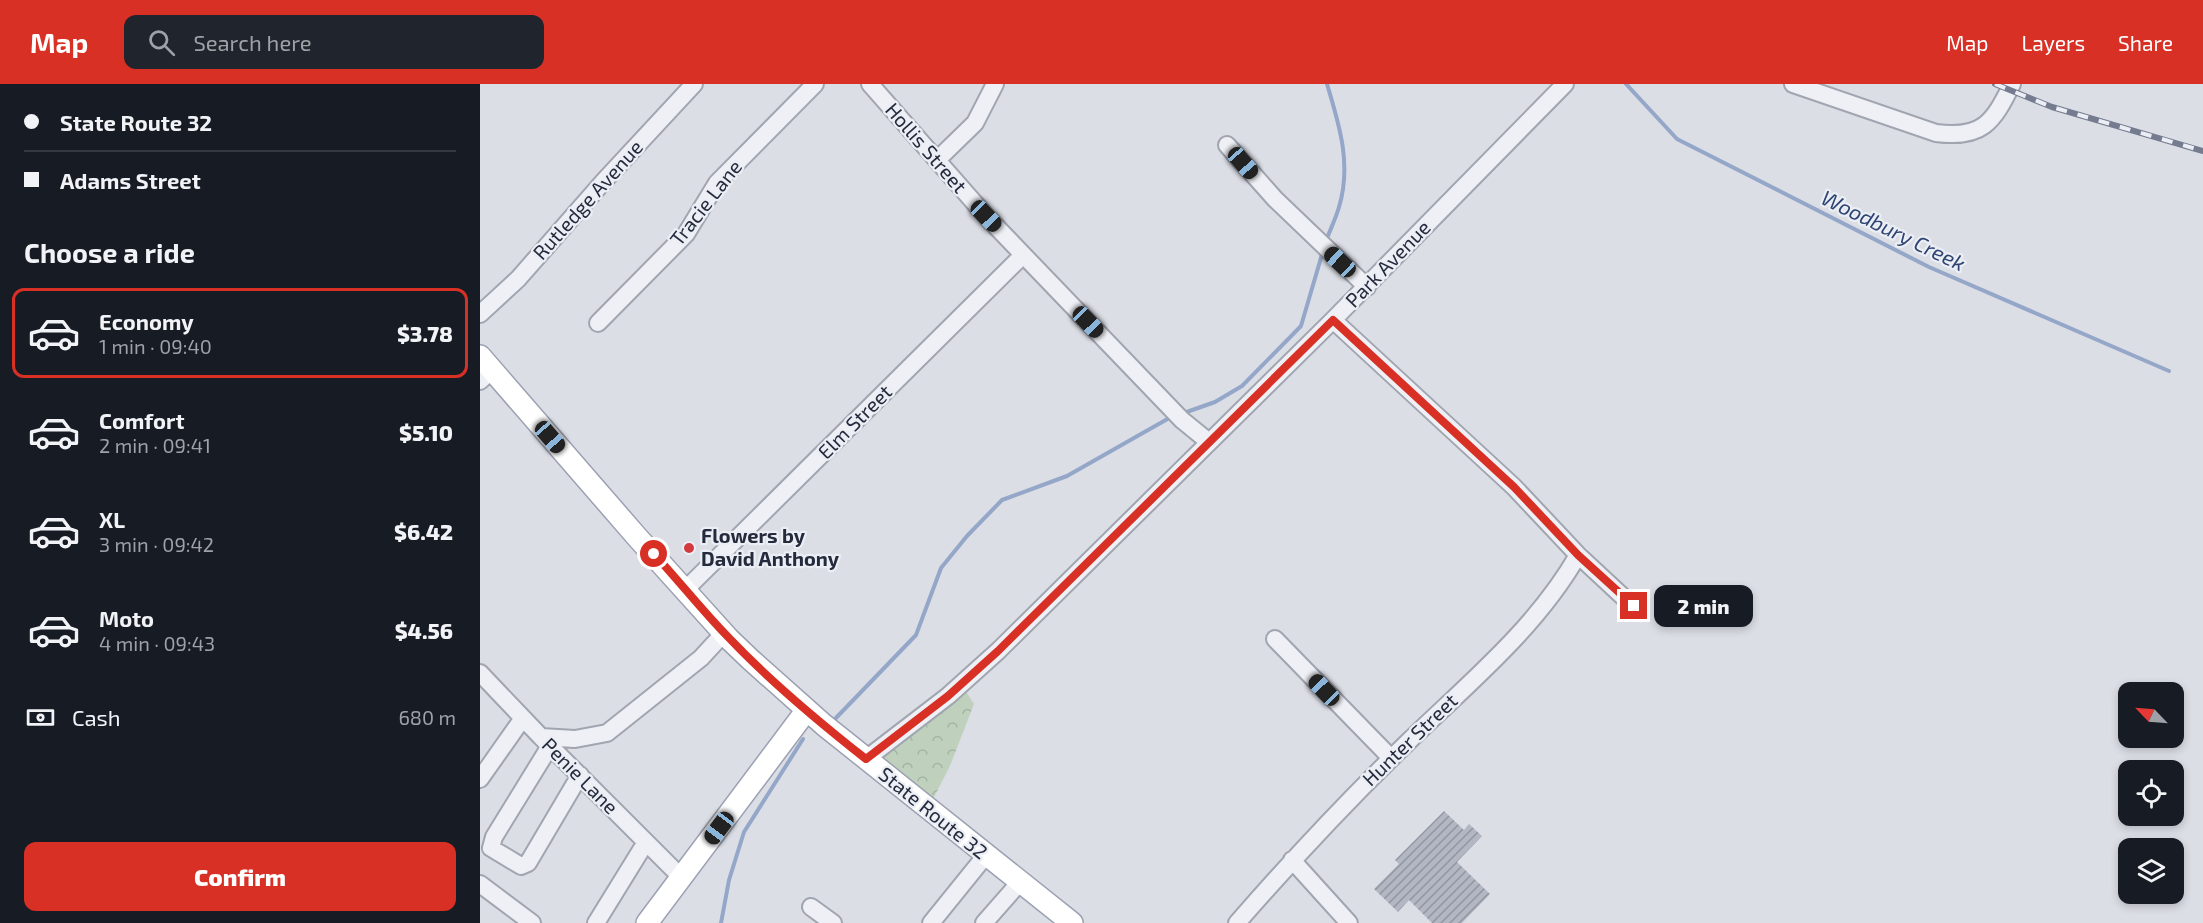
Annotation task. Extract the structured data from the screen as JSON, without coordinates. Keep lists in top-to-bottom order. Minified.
{"streets":{"main road":["State Route 32"],"street":["Hollis Street","Rutledge Avenue","Tracie Lane","Park Avenue","Elm Street","Hunter Street","Penie Lane"]},"crossings":[["Hollis Street","Park Avenue"],["Hollis Street","Elm Street"],["Park Avenue","State Route 32"],["Elm Street","State Route 32"]],"water":["Woodbury Creek"],"places":["Flowers by David Anthony"],"north":"top left","page":{"header":"Map","search":"Search here","nav":["Map","Layers","Share"],"banner":["State Route 32","Adams Street"],"heading":"Choose a ride","list":[{"name":"Economy","note":"1 min · 09:40","value":"$3.78"},{"name":"Comfort","note":"2 min · 09:41","value":"$5.10"},{"name":"XL","note":"3 min · 09:42","value":"$6.42"},{"name":"Moto","note":"4 min · 09:43","value":"$4.56"}],"bubble":"2 min","pay":["Cash","680 m"],"buttons":"Confirm"}}
